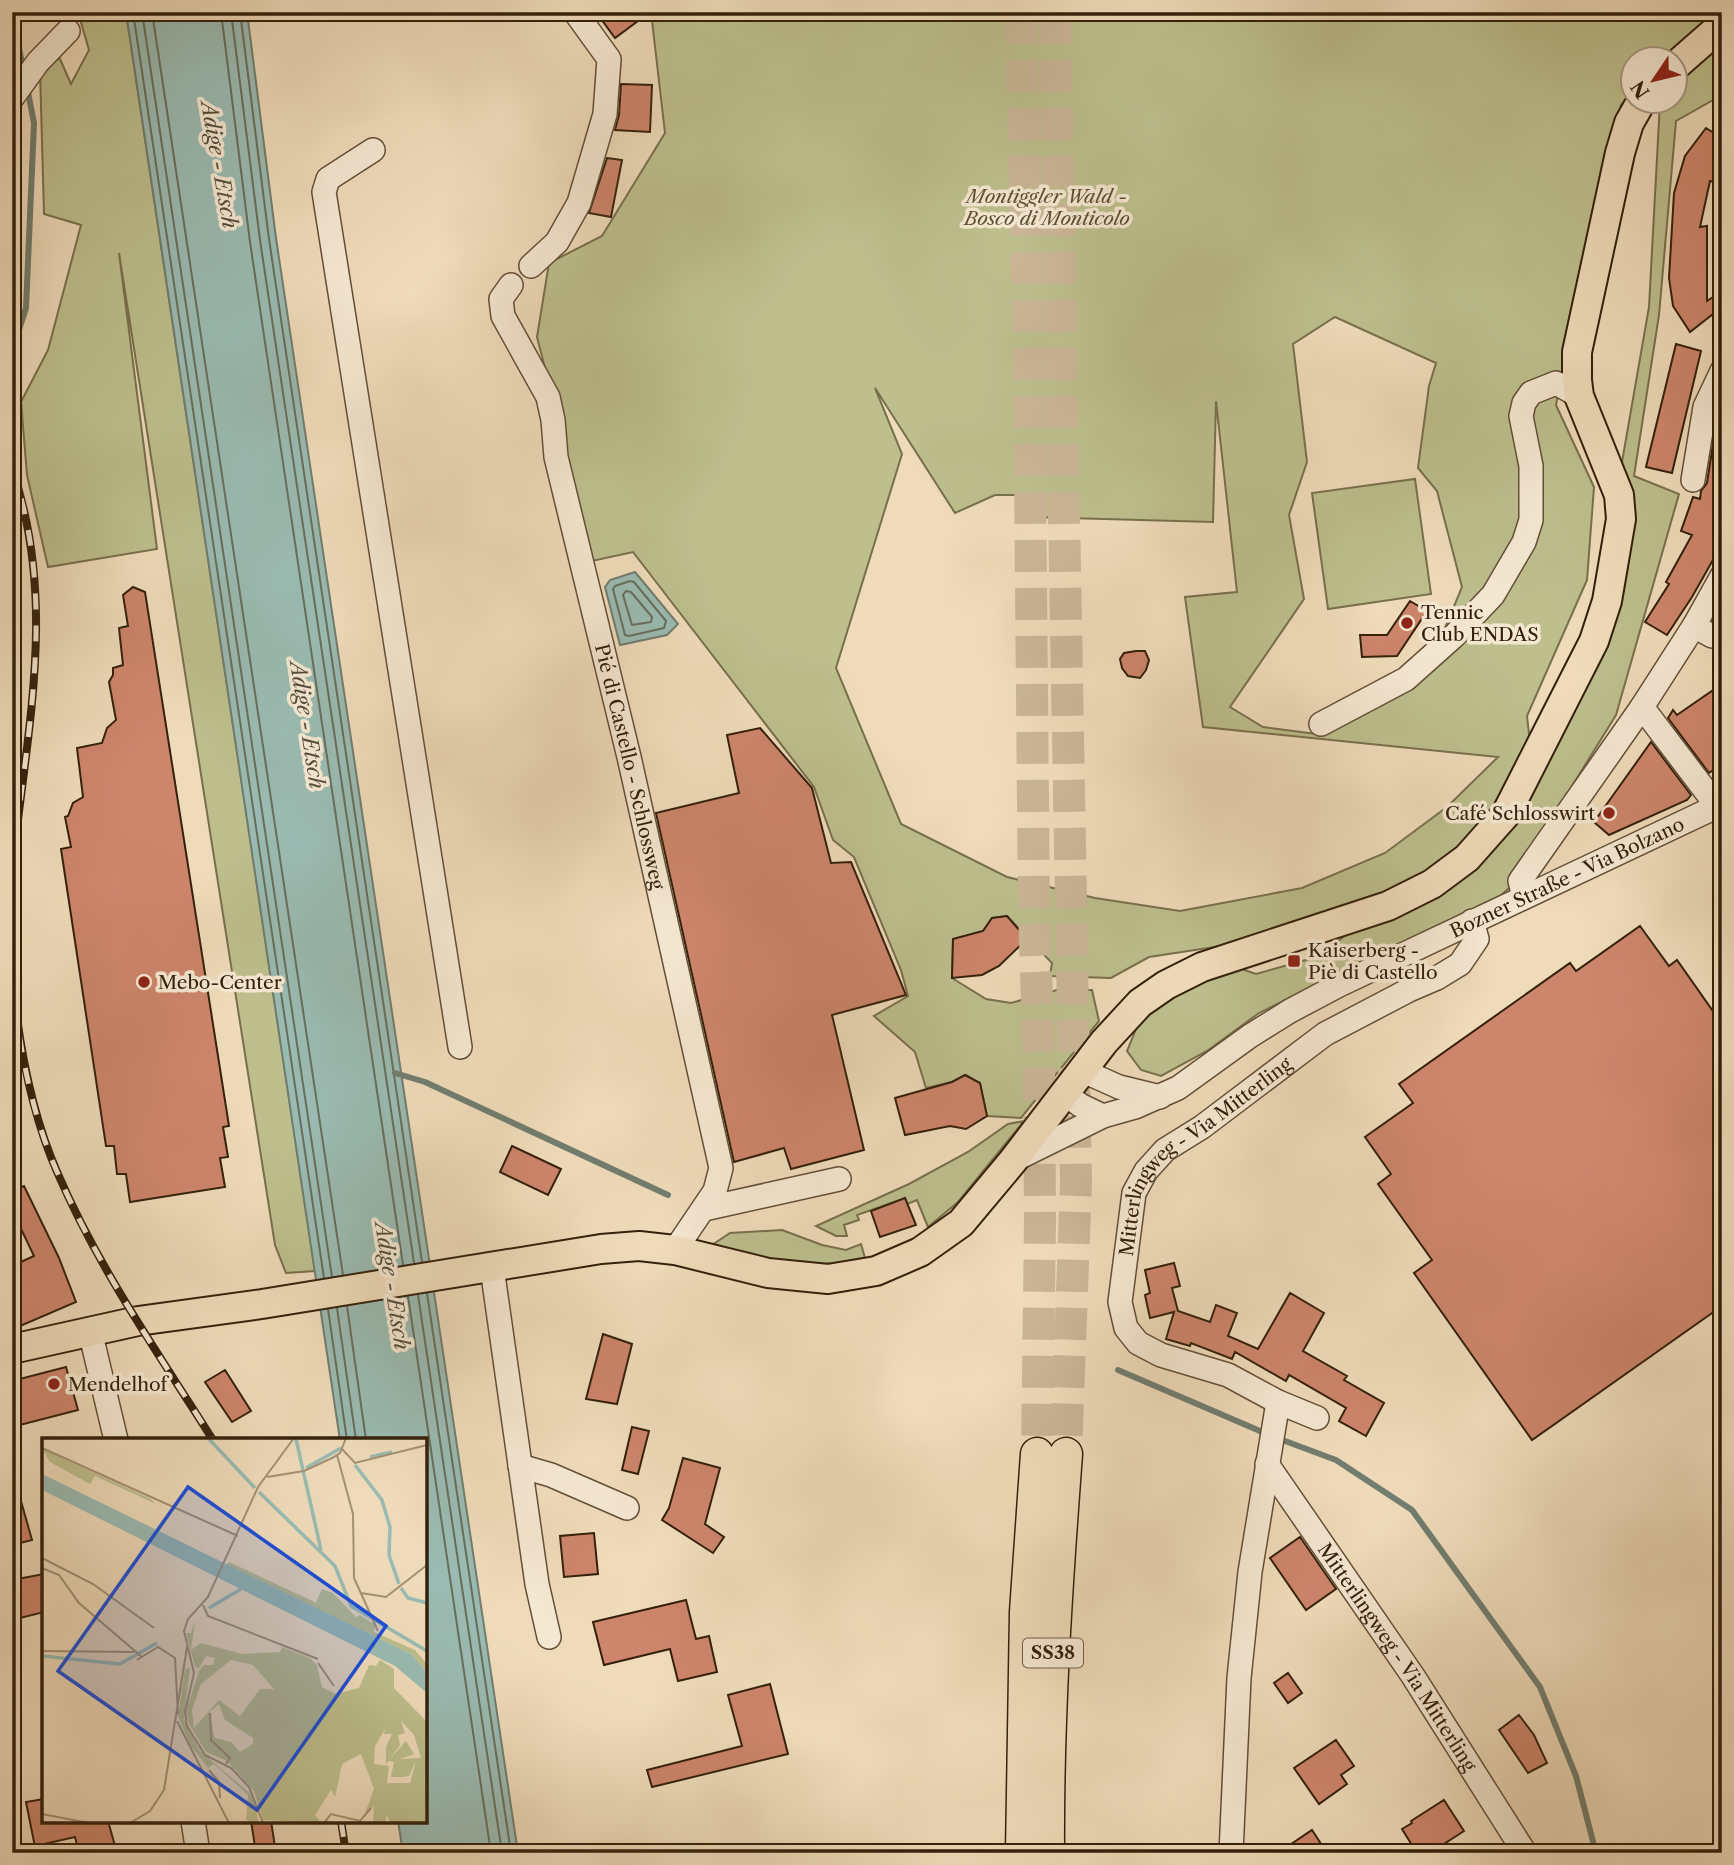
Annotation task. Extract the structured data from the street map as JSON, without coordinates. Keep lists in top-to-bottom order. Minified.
{"streets":{"highway":["SS38"],"street":["Pié di Castello - Schlossweg","Bozner Straße - Via Bolzano","Mitterlingweg - Via Mitterling"]},"crossings":[["Bozner Straße - Via Bolzano","Mitterlingweg - Via Mitterling"]],"water":["Adige - Etsch"],"parks":["Montiggler Wald - Bosco di Monticolo"],"places":{"other":["Tennic Club ENDAS","Café Schlosswirt","Mebo-Center","Mendelhof"],"transit":["Kaiserberg - Piè di Castello"]},"north":"bottom left"}
